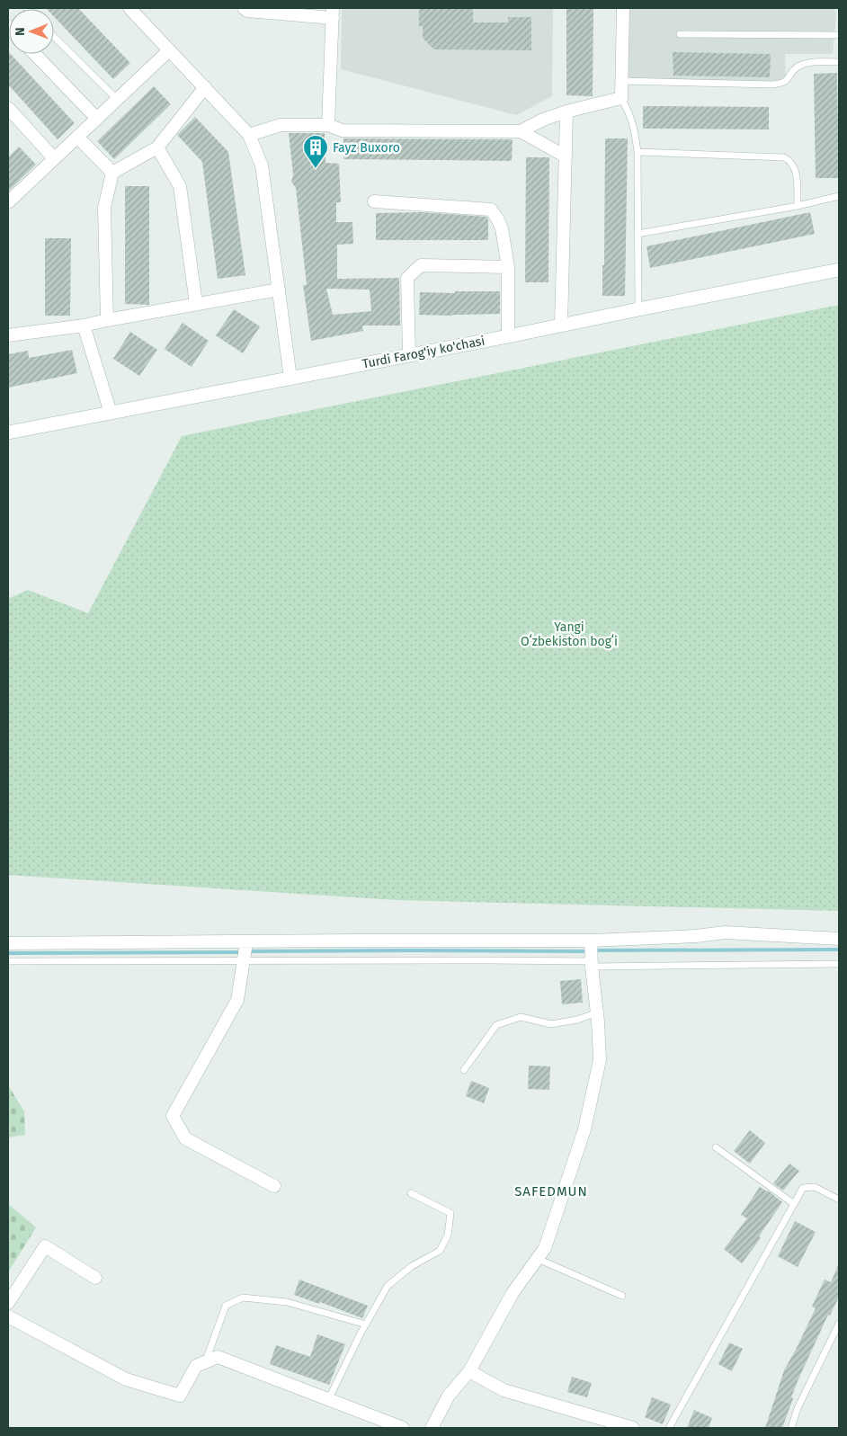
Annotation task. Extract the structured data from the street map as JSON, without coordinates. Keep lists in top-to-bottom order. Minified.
{"streets":{"main road":["Turdi Farog'iy ko'chasi"]},"districts":["SAFEDMUN"],"parks":["Yangi Oʻzbekiston bogʻi"],"places":{"building":["Fayz Buxoro"]},"north":"left"}
